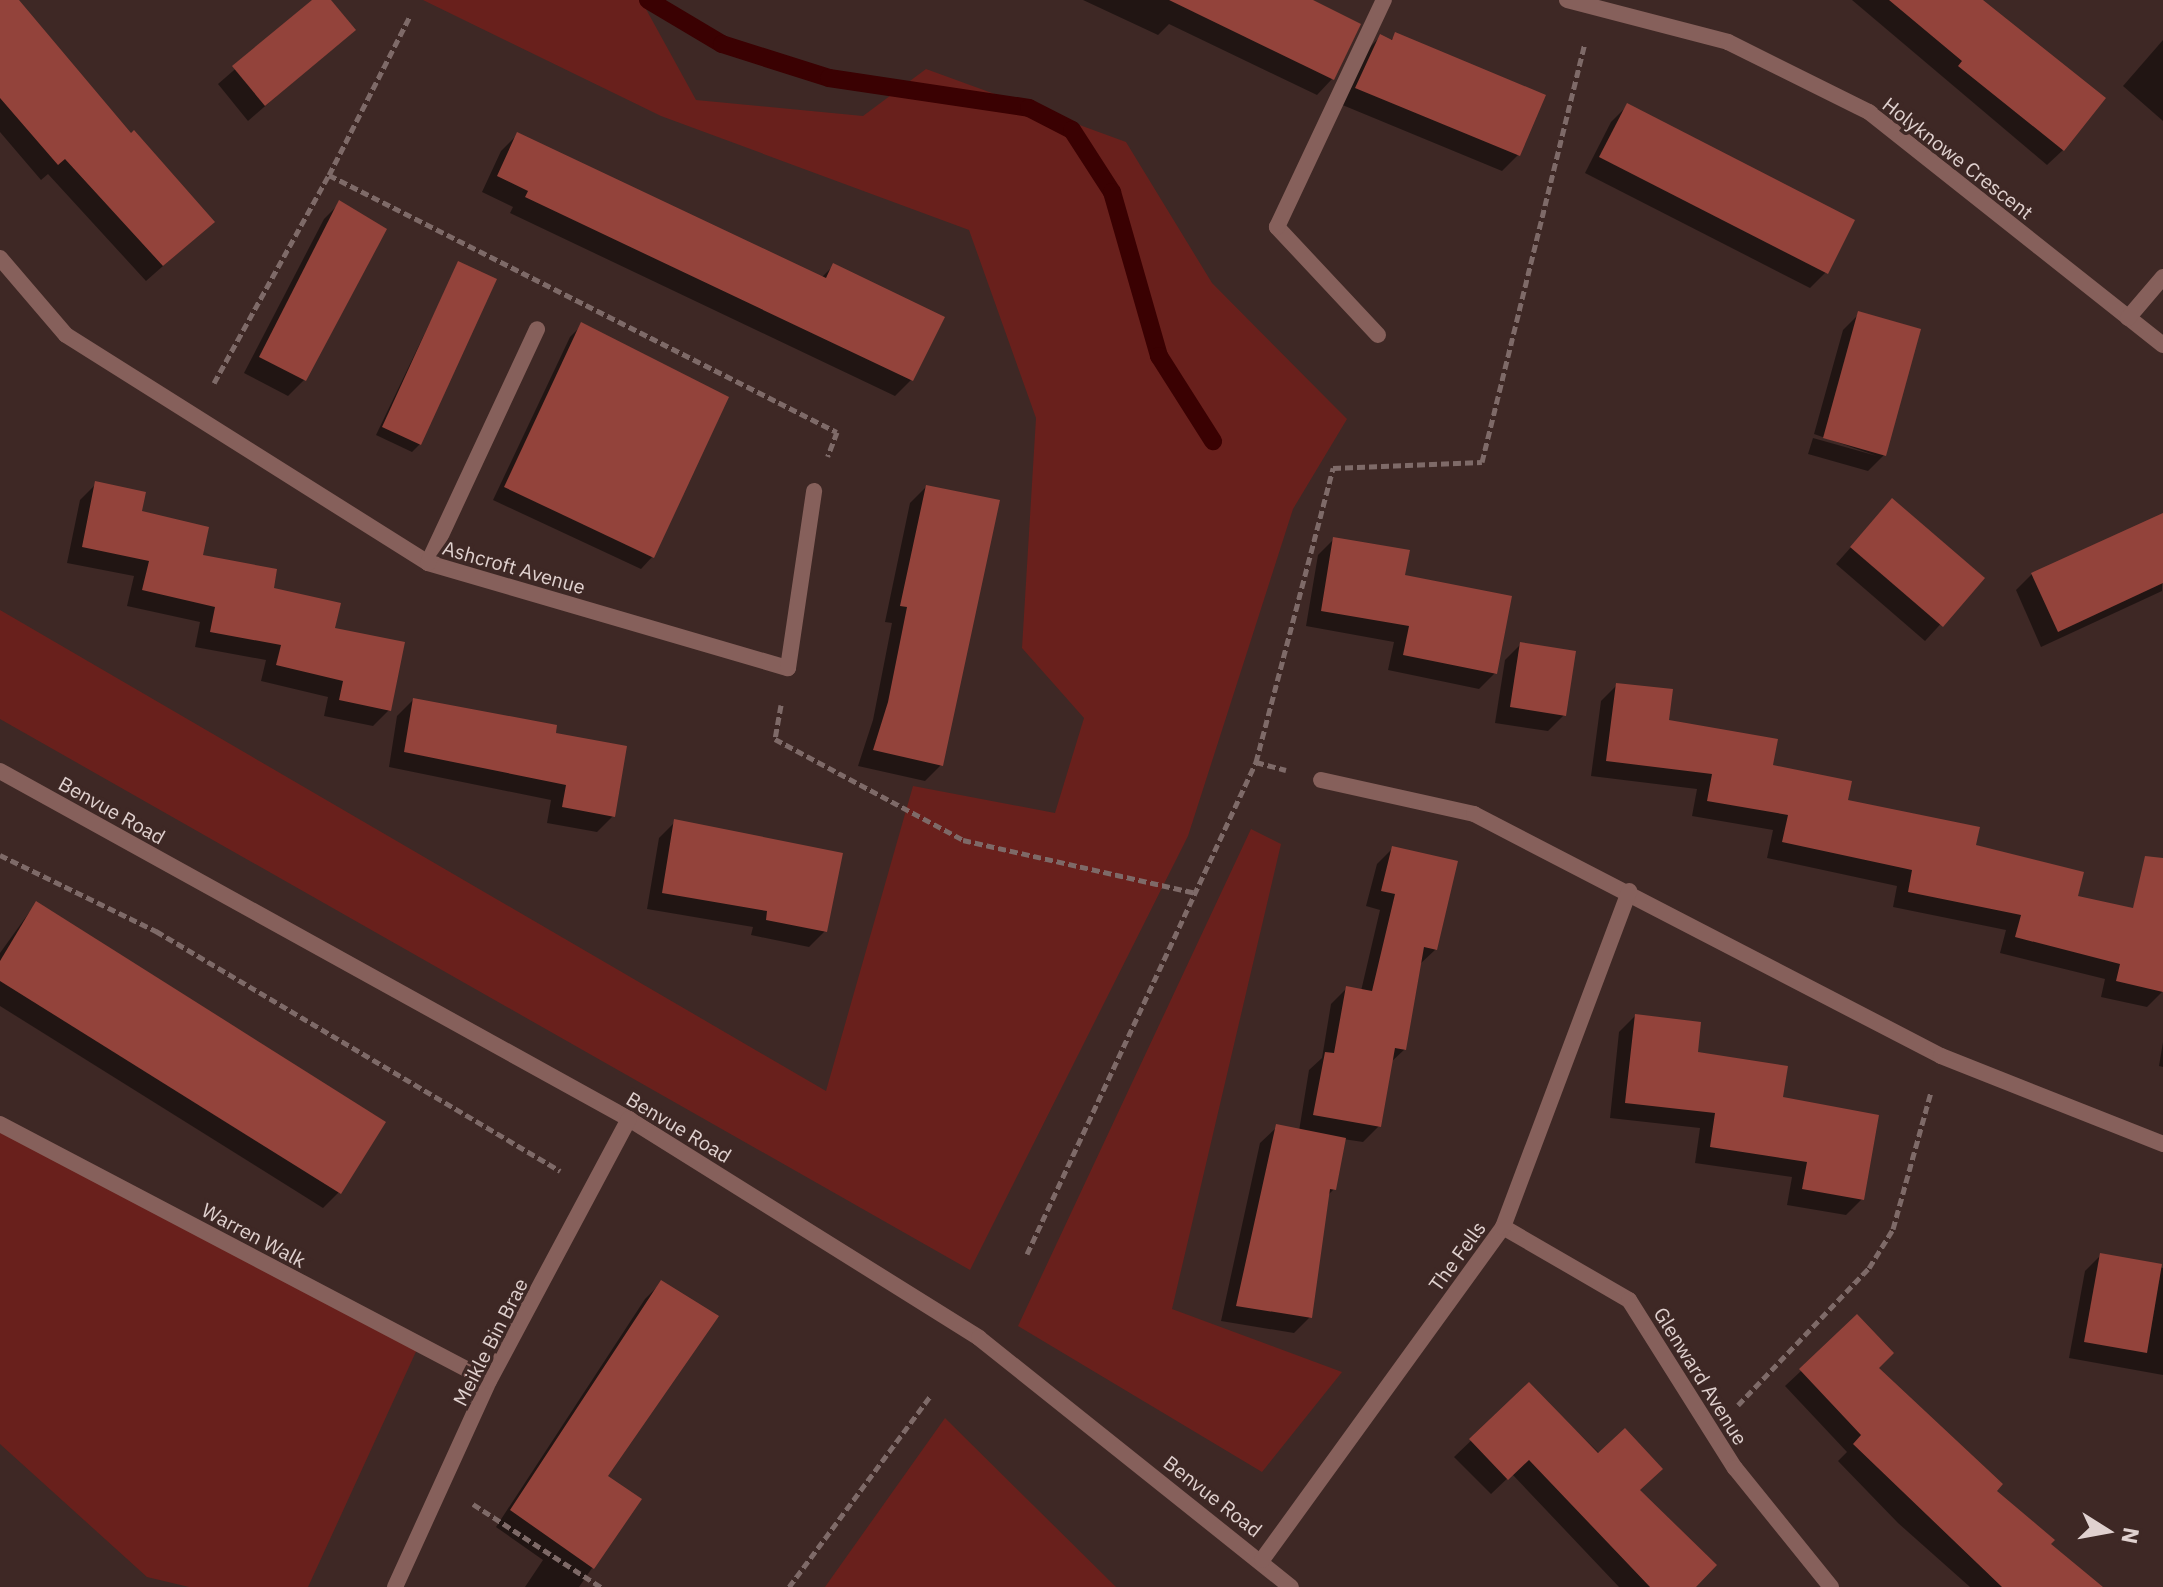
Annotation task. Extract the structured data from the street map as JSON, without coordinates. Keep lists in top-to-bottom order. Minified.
{"streets":{"street":["Holyknowe Crescent","Ashcroft Avenue","Benvue Road","Warren Walk","The Fells","Meikle Bin Brae","Glenward Avenue"]},"crossings":[["Benvue Road","The Fells"],["Benvue Road","Meikle Bin Brae"],["Warren Walk","Meikle Bin Brae"],["The Fells","Glenward Avenue"]],"north":"right"}
